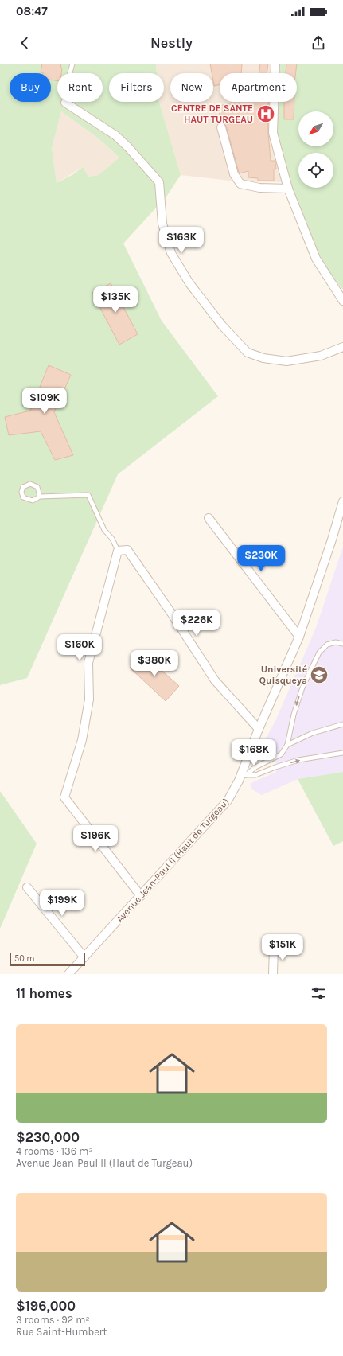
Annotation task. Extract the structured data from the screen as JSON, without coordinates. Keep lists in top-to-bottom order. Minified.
{"streets":{"street":["Avenue Jean-Paul II (Haut de Turgeau)"]},"places":{"hospital":["CENTRE DE SANTE HAUT TURGEAU"],"school or university":["Université Quisqueya"]},"scale_bar":"50 m","north":"bottom left","page":{"status":"08:47","header":"Nestly","chip":["Buy","Rent","Filters","New","Apartment"],"price":["$163K","$135K","$109K","$230K","$226K","$160K","$380K","$168K","$196K","$199K","$151K"],"scale":"50 m","heading":"11 homes","list":[{"name":"$230,000","note":"4 rooms · 136 m² · Avenue Jean-Paul II (Haut de Turgeau)"},{"name":"$196,000","note":"3 rooms · 92 m² · Rue Saint-Humbert"}]}}
